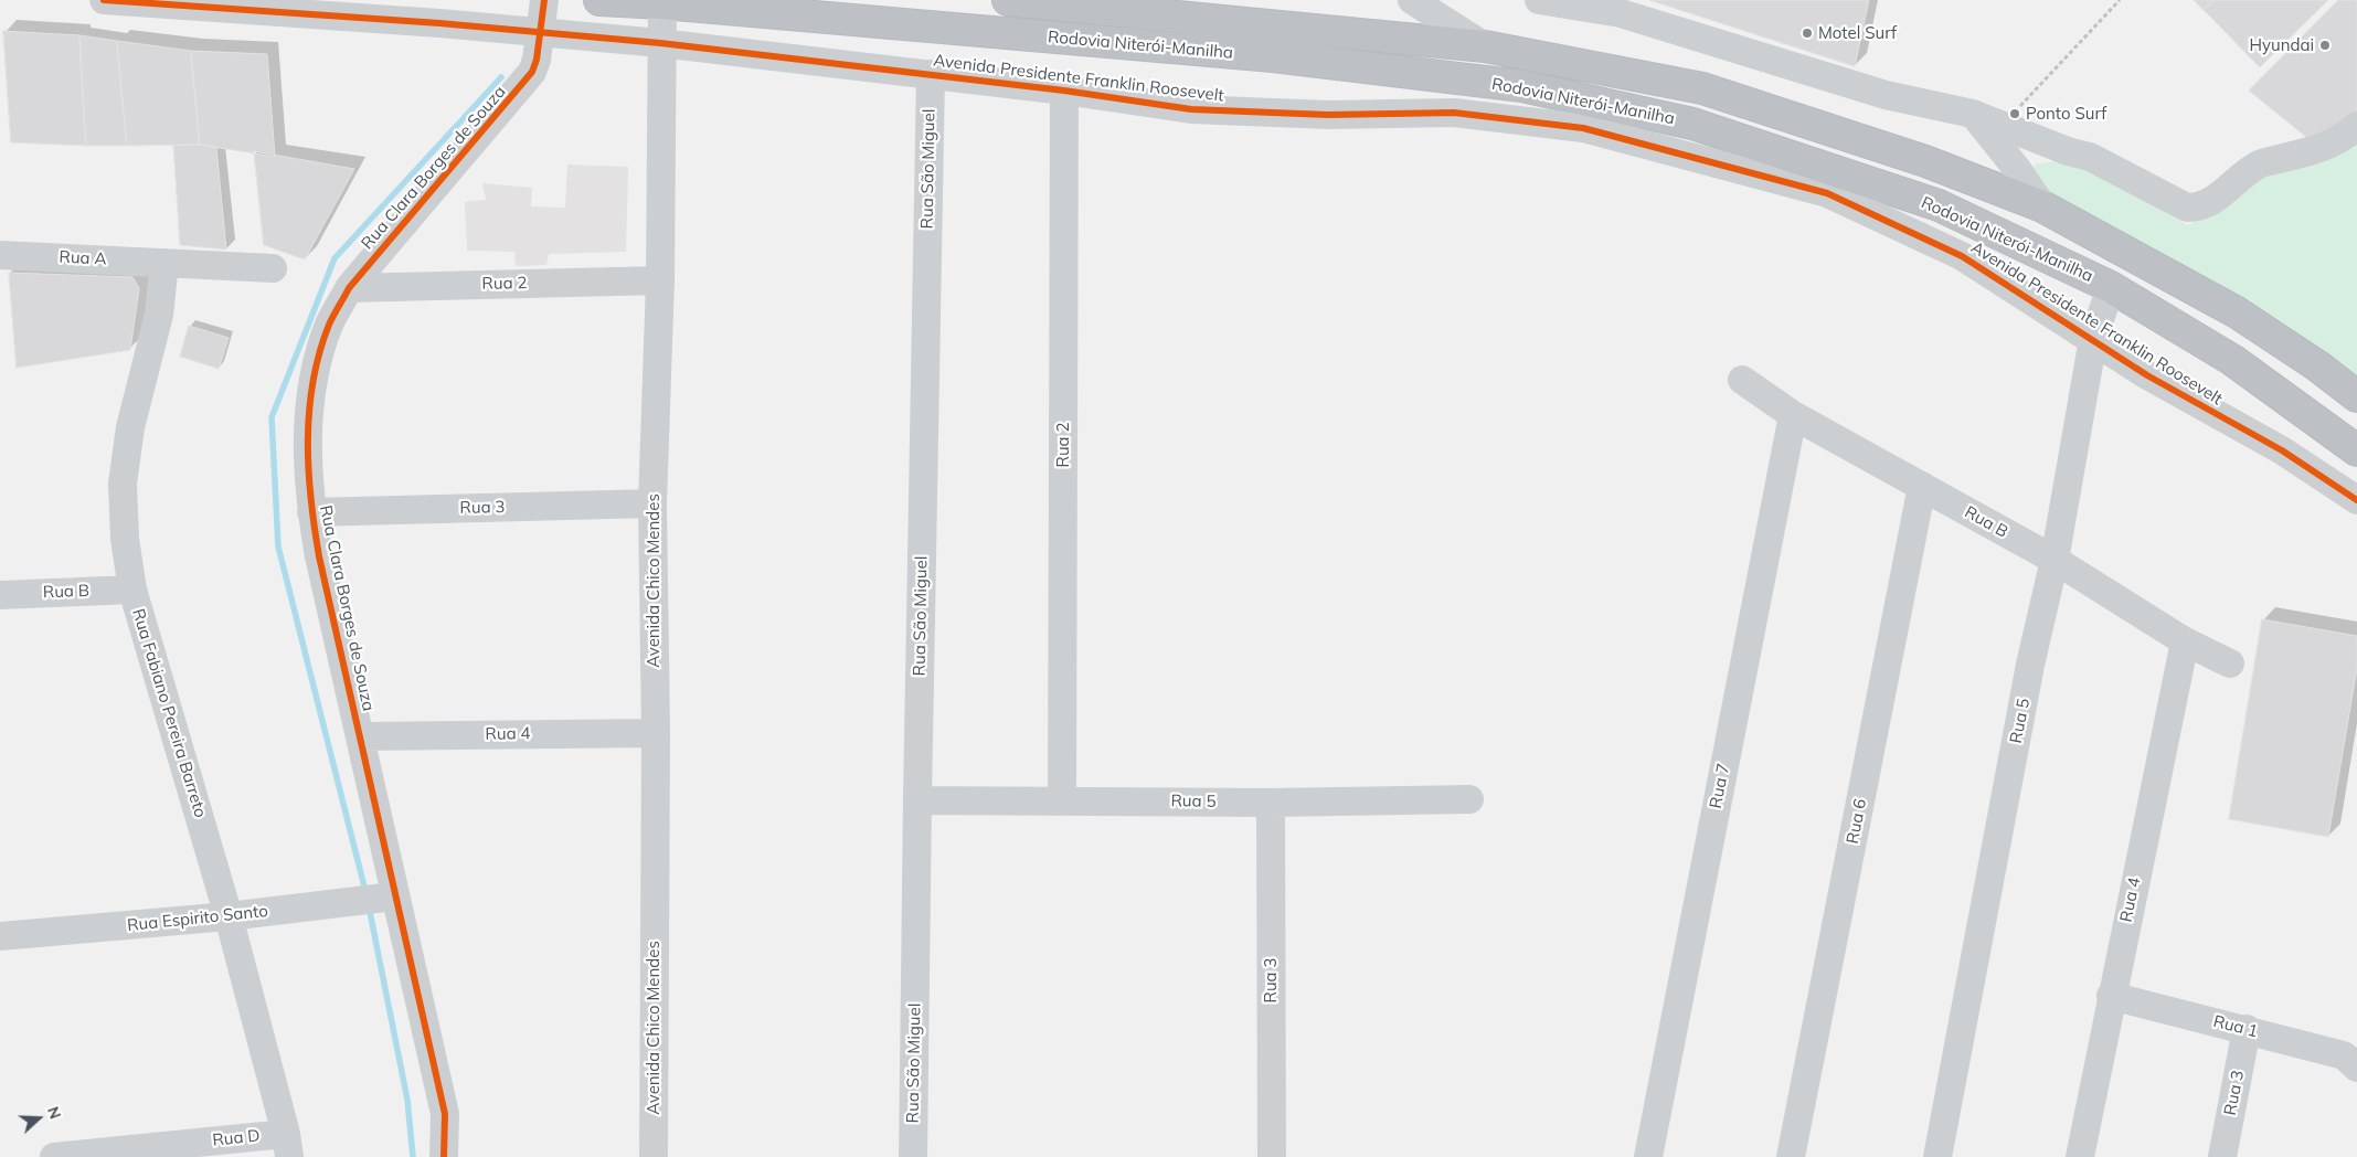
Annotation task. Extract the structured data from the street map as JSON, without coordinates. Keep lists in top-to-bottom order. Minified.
{"streets":{"highway":["Rodovia Niterói-Manilha"],"street":["Avenida Presidente Franklin Roosevelt","Rua Clara Borges de Souza","Rua São Miguel","Rua A","Rua 2","Rua 3","Rua B","Avenida Chico Mendes","Rua Fabiano Pereira Barreto","Rua 5","Rua 4","Rua 7","Rua 6","Rua Espirito Santo","Rua 1","Rua D"]},"crossings":[["Rodovia Niterói-Manilha","Avenida Chico Mendes"],["Rodovia Niterói-Manilha","Rua 5"],["Avenida Presidente Franklin Roosevelt","Rua Clara Borges de Souza"],["Avenida Presidente Franklin Roosevelt","Rua São Miguel"],["Avenida Presidente Franklin Roosevelt","Rua 2"],["Avenida Presidente Franklin Roosevelt","Avenida Chico Mendes"],["Avenida Presidente Franklin Roosevelt","Rua 5"],["Rua Clara Borges de Souza","Rua 2"],["Rua Clara Borges de Souza","Rua 3"],["Rua Clara Borges de Souza","Rua 4"],["Rua Clara Borges de Souza","Rua Espirito Santo"],["Rua São Miguel","Rua 5"],["Rua A","Rua Fabiano Pereira Barreto"],["Rua 2","Avenida Chico Mendes"],["Rua 2","Rua 5"],["Rua 3","Avenida Chico Mendes"],["Rua 3","Rua 5"],["Rua 3","Rua 1"],["Rua B","Rua Fabiano Pereira Barreto"],["Rua B","Rua 5"],["Rua B","Rua 4"],["Rua B","Rua 7"],["Rua B","Rua 6"],["Avenida Chico Mendes","Rua 4"],["Rua Fabiano Pereira Barreto","Rua Espirito Santo"],["Rua Fabiano Pereira Barreto","Rua D"],["Rua 4","Rua 1"]],"places":["Motel Surf","Hyundai","Ponto Surf"],"north":"right"}
